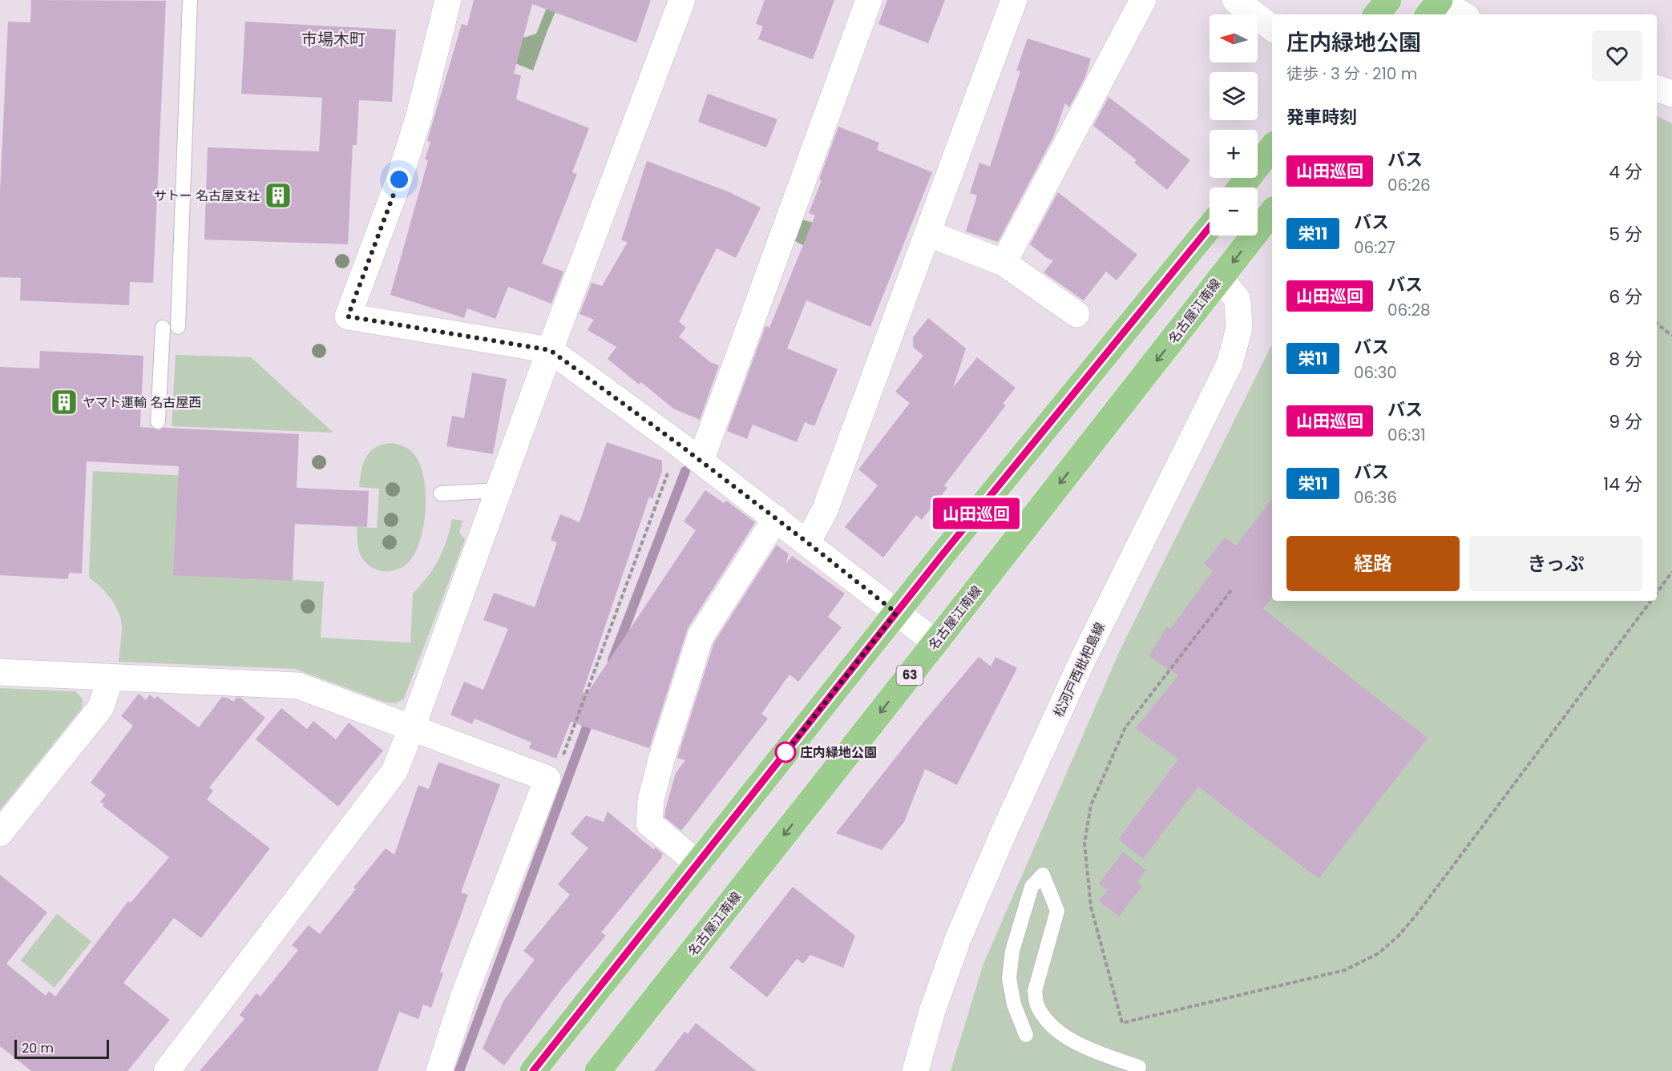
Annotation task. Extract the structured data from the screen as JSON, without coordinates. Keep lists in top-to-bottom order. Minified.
{"streets":{"main road":["名古屋江南線","63"],"street":["松河戸西枇杷島線"]},"crossings":[["名古屋江南線","松河戸西枇杷島線"]],"districts":["市場木町"],"places":{"building":["サトー 名古屋支社","ヤマト運輸 名古屋西"],"other":["庄内緑地公園"]},"lines":["bus line 山田巡回"],"scale_bar":"20 m","north":"left","page":{"on_map":"山田巡回","map_buttons":["+","−"],"heading":[["庄内緑地公園","徒歩 · 3 分 · 210 m"],"発車時刻"],"list":[{"mark":"山田巡回","name":"バス","note":"06:26","value":"4 分"},{"mark":"栄11","name":"バス","note":"06:27","value":"5 分"},{"mark":"山田巡回","name":"バス","note":"06:28","value":"6 分"},{"mark":"栄11","name":"バス","note":"06:30","value":"8 分"},{"mark":"山田巡回","name":"バス","note":"06:31","value":"9 分"},{"mark":"栄11","name":"バス","note":"06:36","value":"14 分"}],"buttons":["経路","きっぷ"],"scale":"20 m"}}
